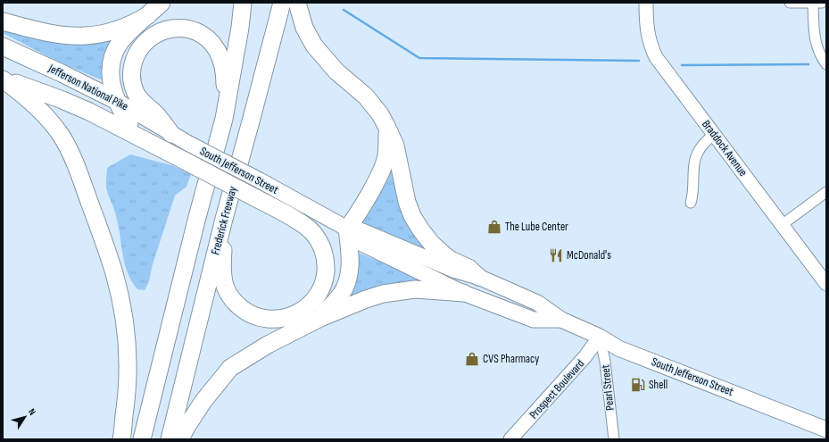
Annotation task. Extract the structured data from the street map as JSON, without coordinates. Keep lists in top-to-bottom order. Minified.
{"streets":{"highway":["Jefferson National Pike","Frederick Freeway"],"main road":["South Jefferson Street"],"street":["Braddock Avenue","Pearl Street","Prospect Boulevard"]},"crossings":[["Jefferson National Pike","South Jefferson Street"],["South Jefferson Street","Pearl Street"],["South Jefferson Street","Prospect Boulevard"],["Pearl Street","Prospect Boulevard"]],"places":{"shop":["The Lube Center","CVS Pharmacy"],"restaurant":["McDonald's"],"fuel station":["Shell"]},"north":"top right"}
